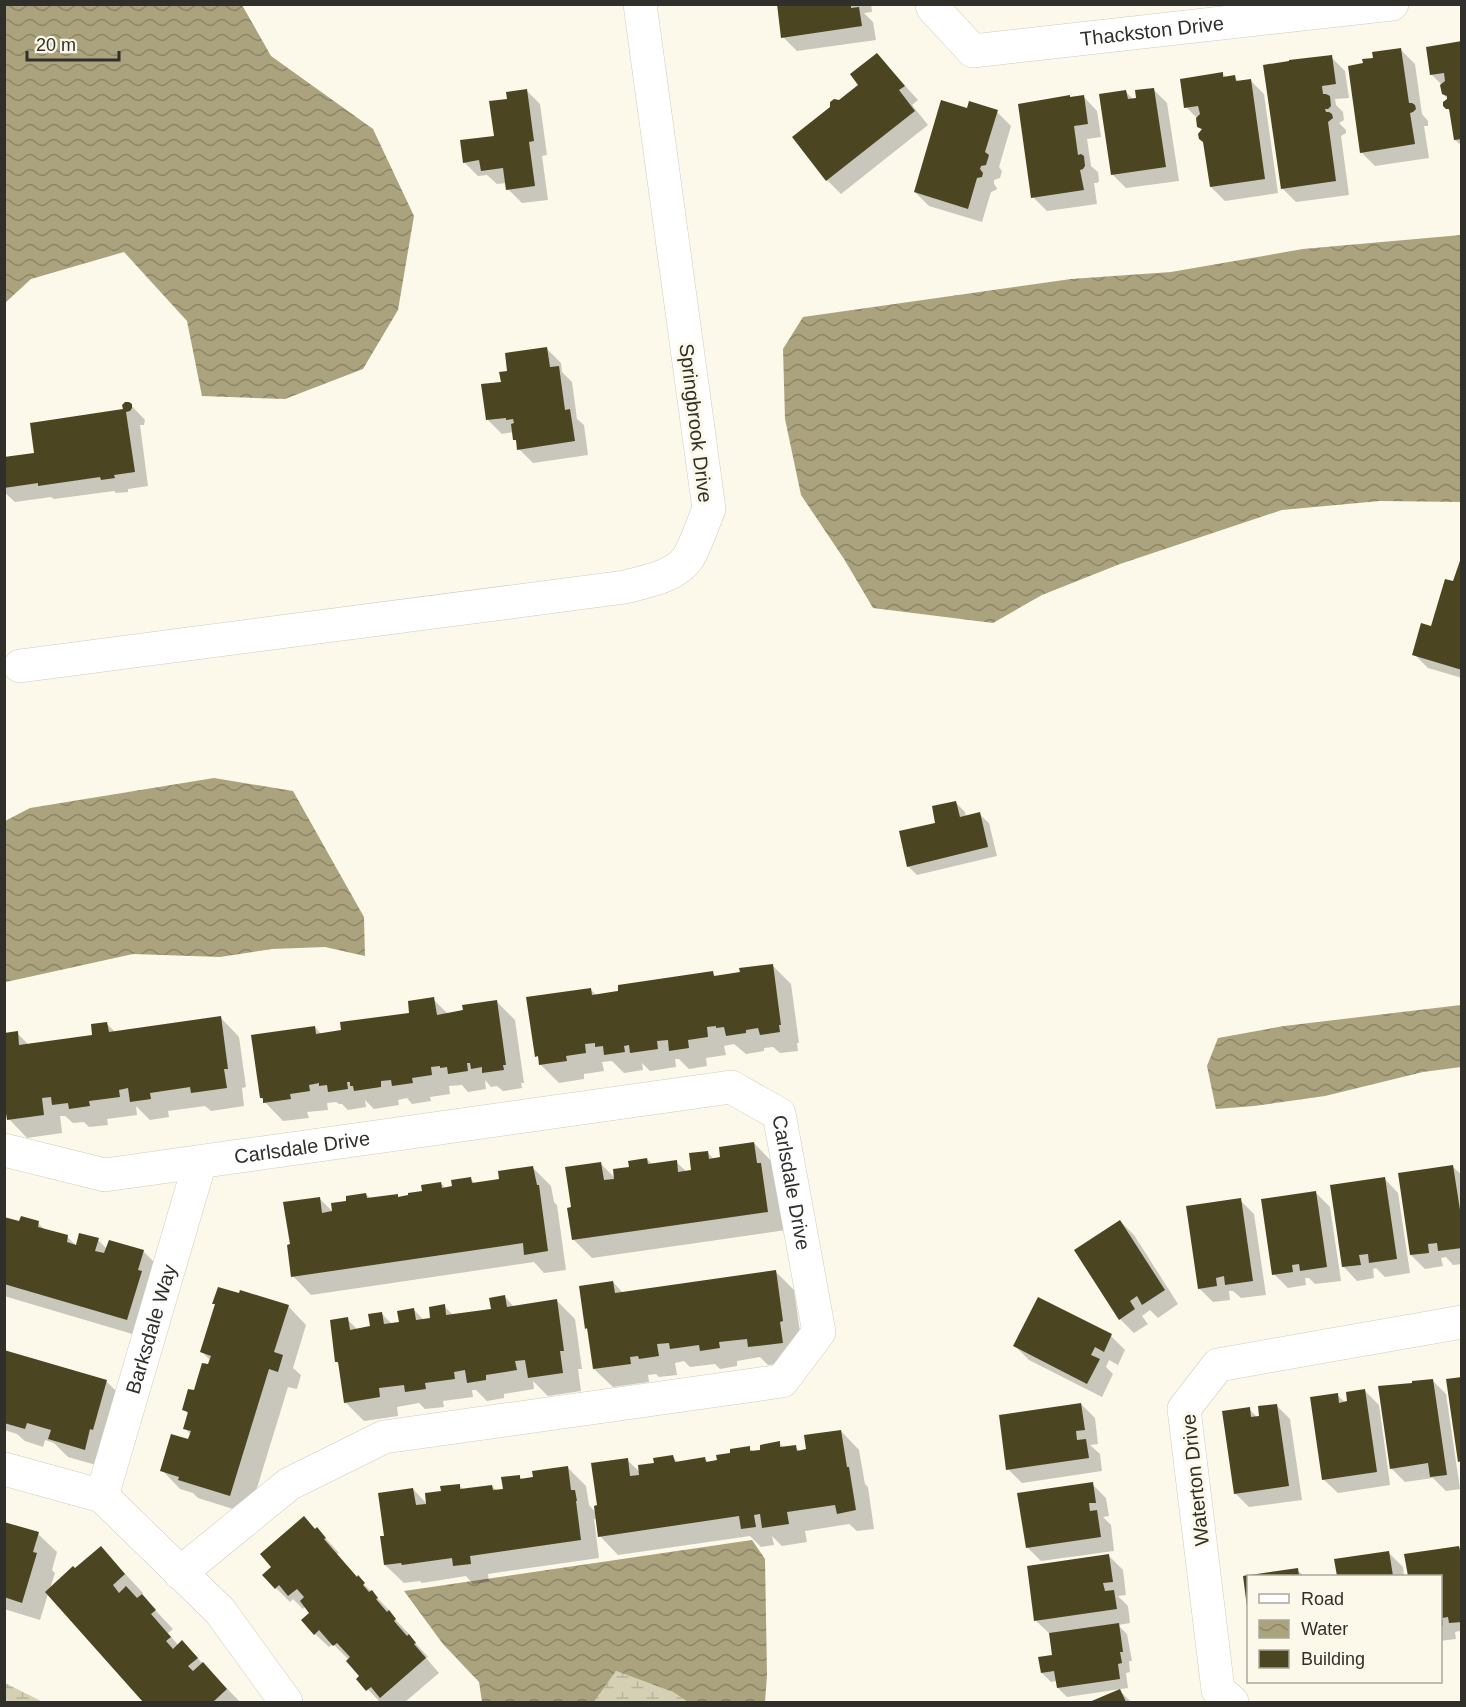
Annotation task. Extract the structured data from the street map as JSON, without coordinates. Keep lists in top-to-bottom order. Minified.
{"streets":{"street":["Thackston Drive","Springbrook Drive","Carlsdale Drive","Barksdale Way","Waterton Drive"]},"crossings":[["Carlsdale Drive","Barksdale Way"]],"legend":["Road","Water","Building"],"scale_bar":"20 m"}
